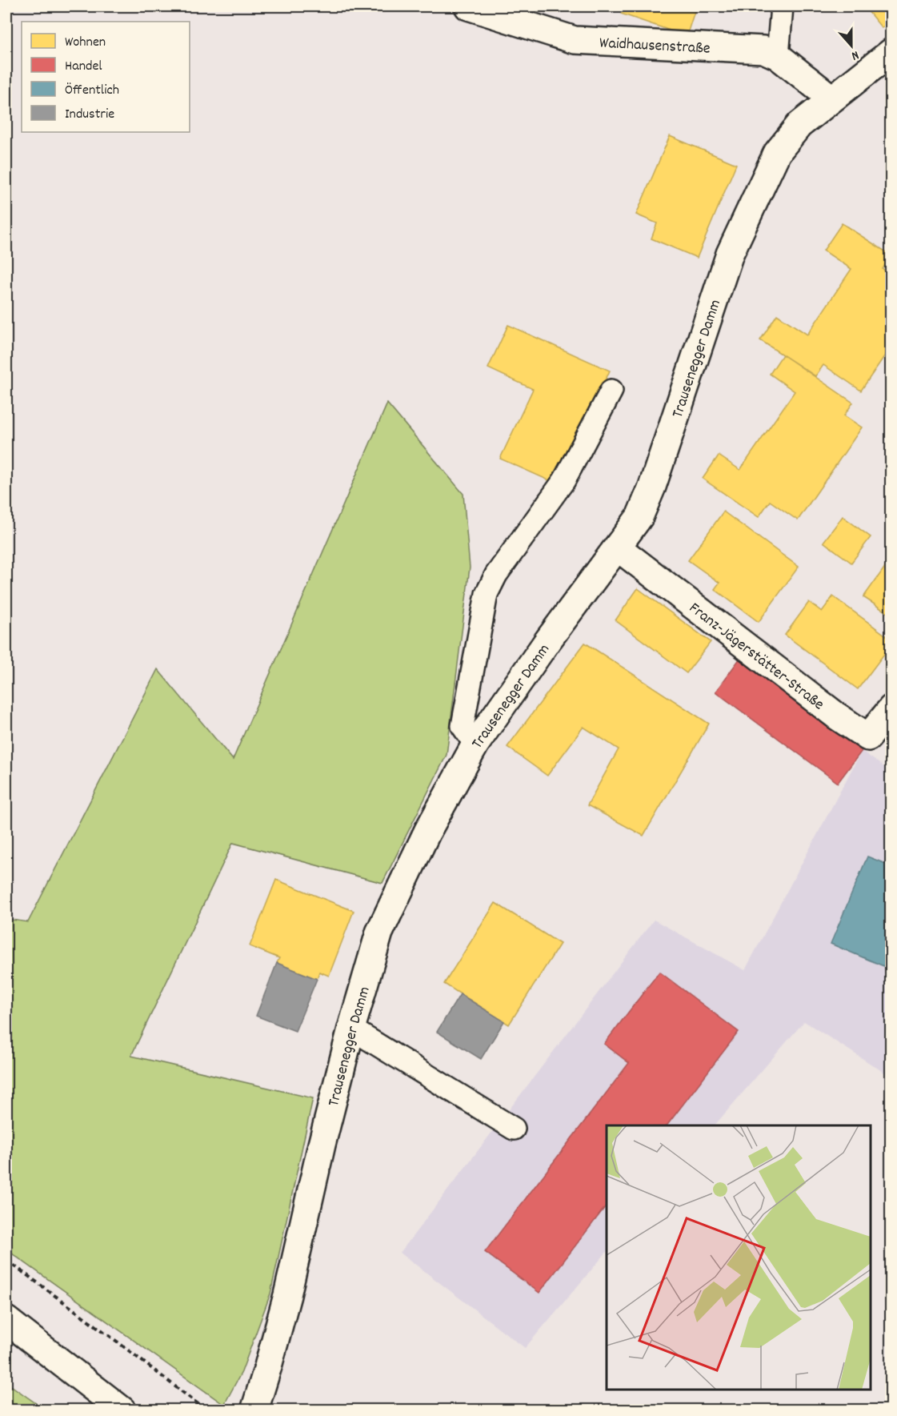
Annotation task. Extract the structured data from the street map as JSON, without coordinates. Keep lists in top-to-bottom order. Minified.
{"streets":{"street":["Waidhausenstraße","Trausenegger Damm","Franz-Jägerstätter-Straße"]},"crossings":[["Waidhausenstraße","Trausenegger Damm"],["Trausenegger Damm","Franz-Jägerstätter-Straße"]],"legend":["Wohnen","Handel","Öffentlich","Industrie"],"north":"bottom"}
